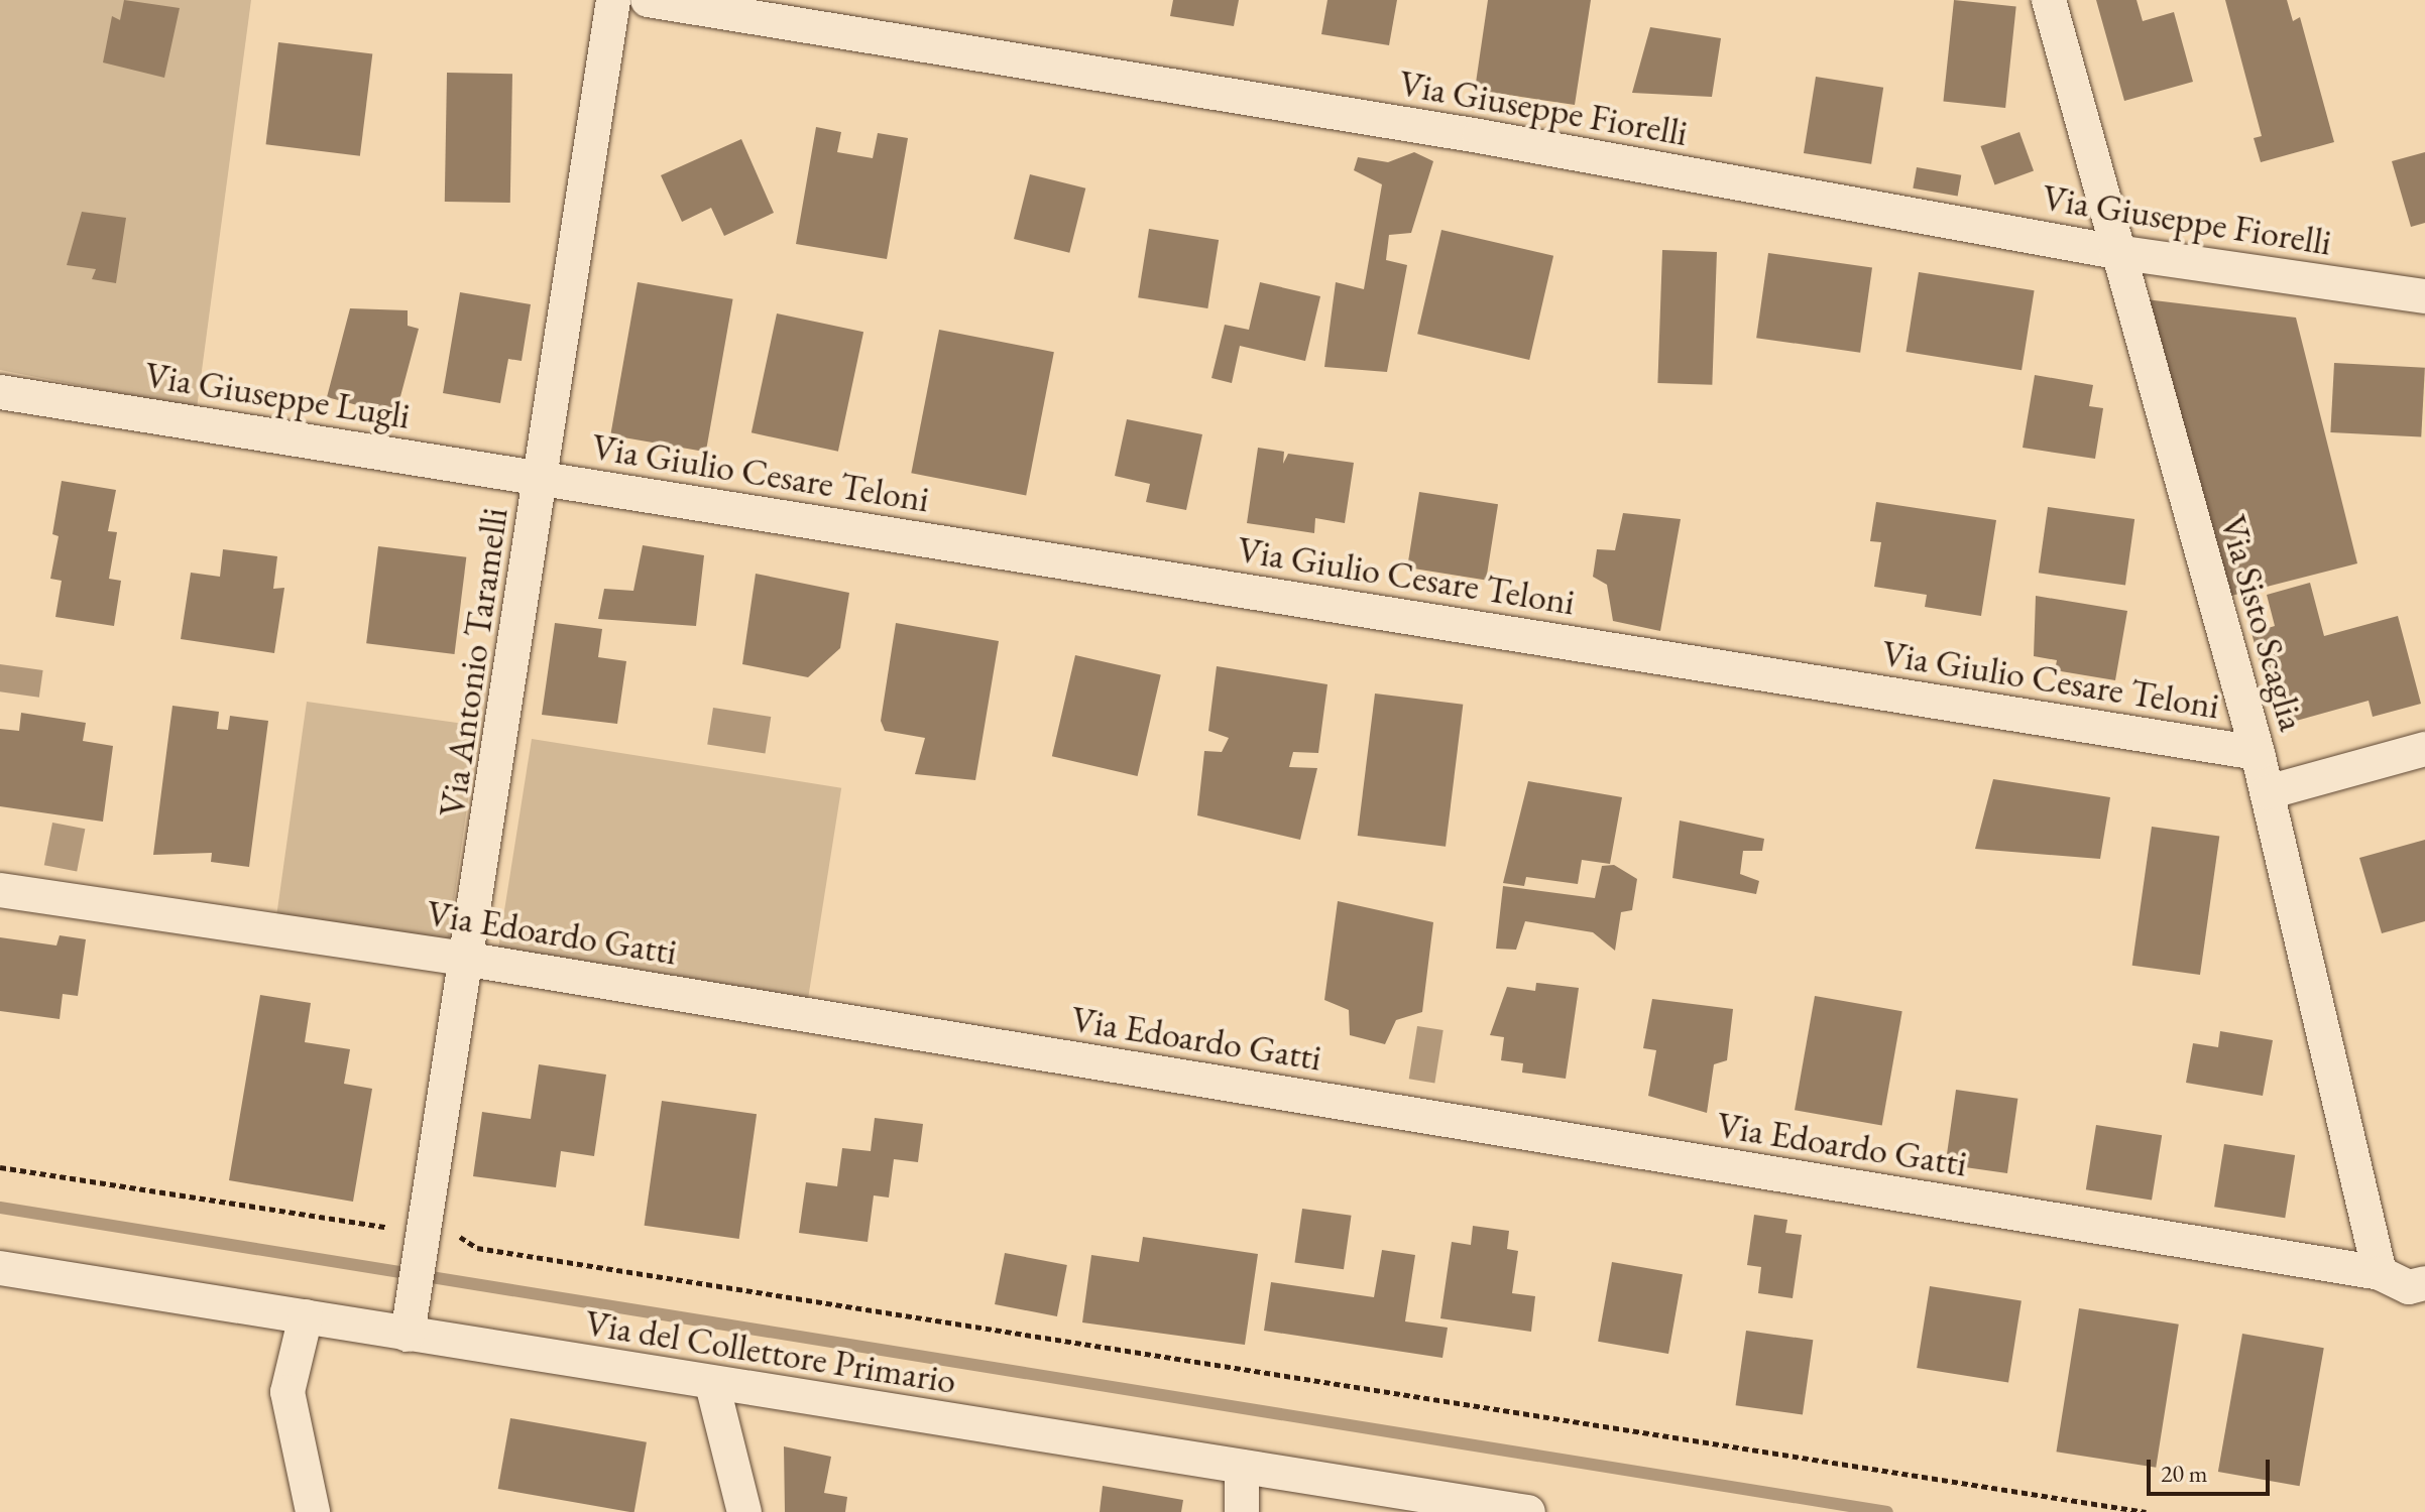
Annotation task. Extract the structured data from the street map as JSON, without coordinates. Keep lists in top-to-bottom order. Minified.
{"streets":{"street":["Via Giuseppe Fiorelli","Via Giuseppe Lugli","Via Giulio Cesare Teloni","Via Sisto Scaglia","Via Antonio Taramelli","Via Edoardo Gatti","Via del Collettore Primario"]},"crossings":[["Via Giuseppe Fiorelli","Via Sisto Scaglia"],["Via Giuseppe Lugli","Via Giulio Cesare Teloni"],["Via Giuseppe Lugli","Via Antonio Taramelli"],["Via Giulio Cesare Teloni","Via Sisto Scaglia"],["Via Giulio Cesare Teloni","Via Antonio Taramelli"],["Via Sisto Scaglia","Via Edoardo Gatti"],["Via Antonio Taramelli","Via Edoardo Gatti"],["Via Antonio Taramelli","Via del Collettore Primario"]],"scale_bar":"20 m"}
